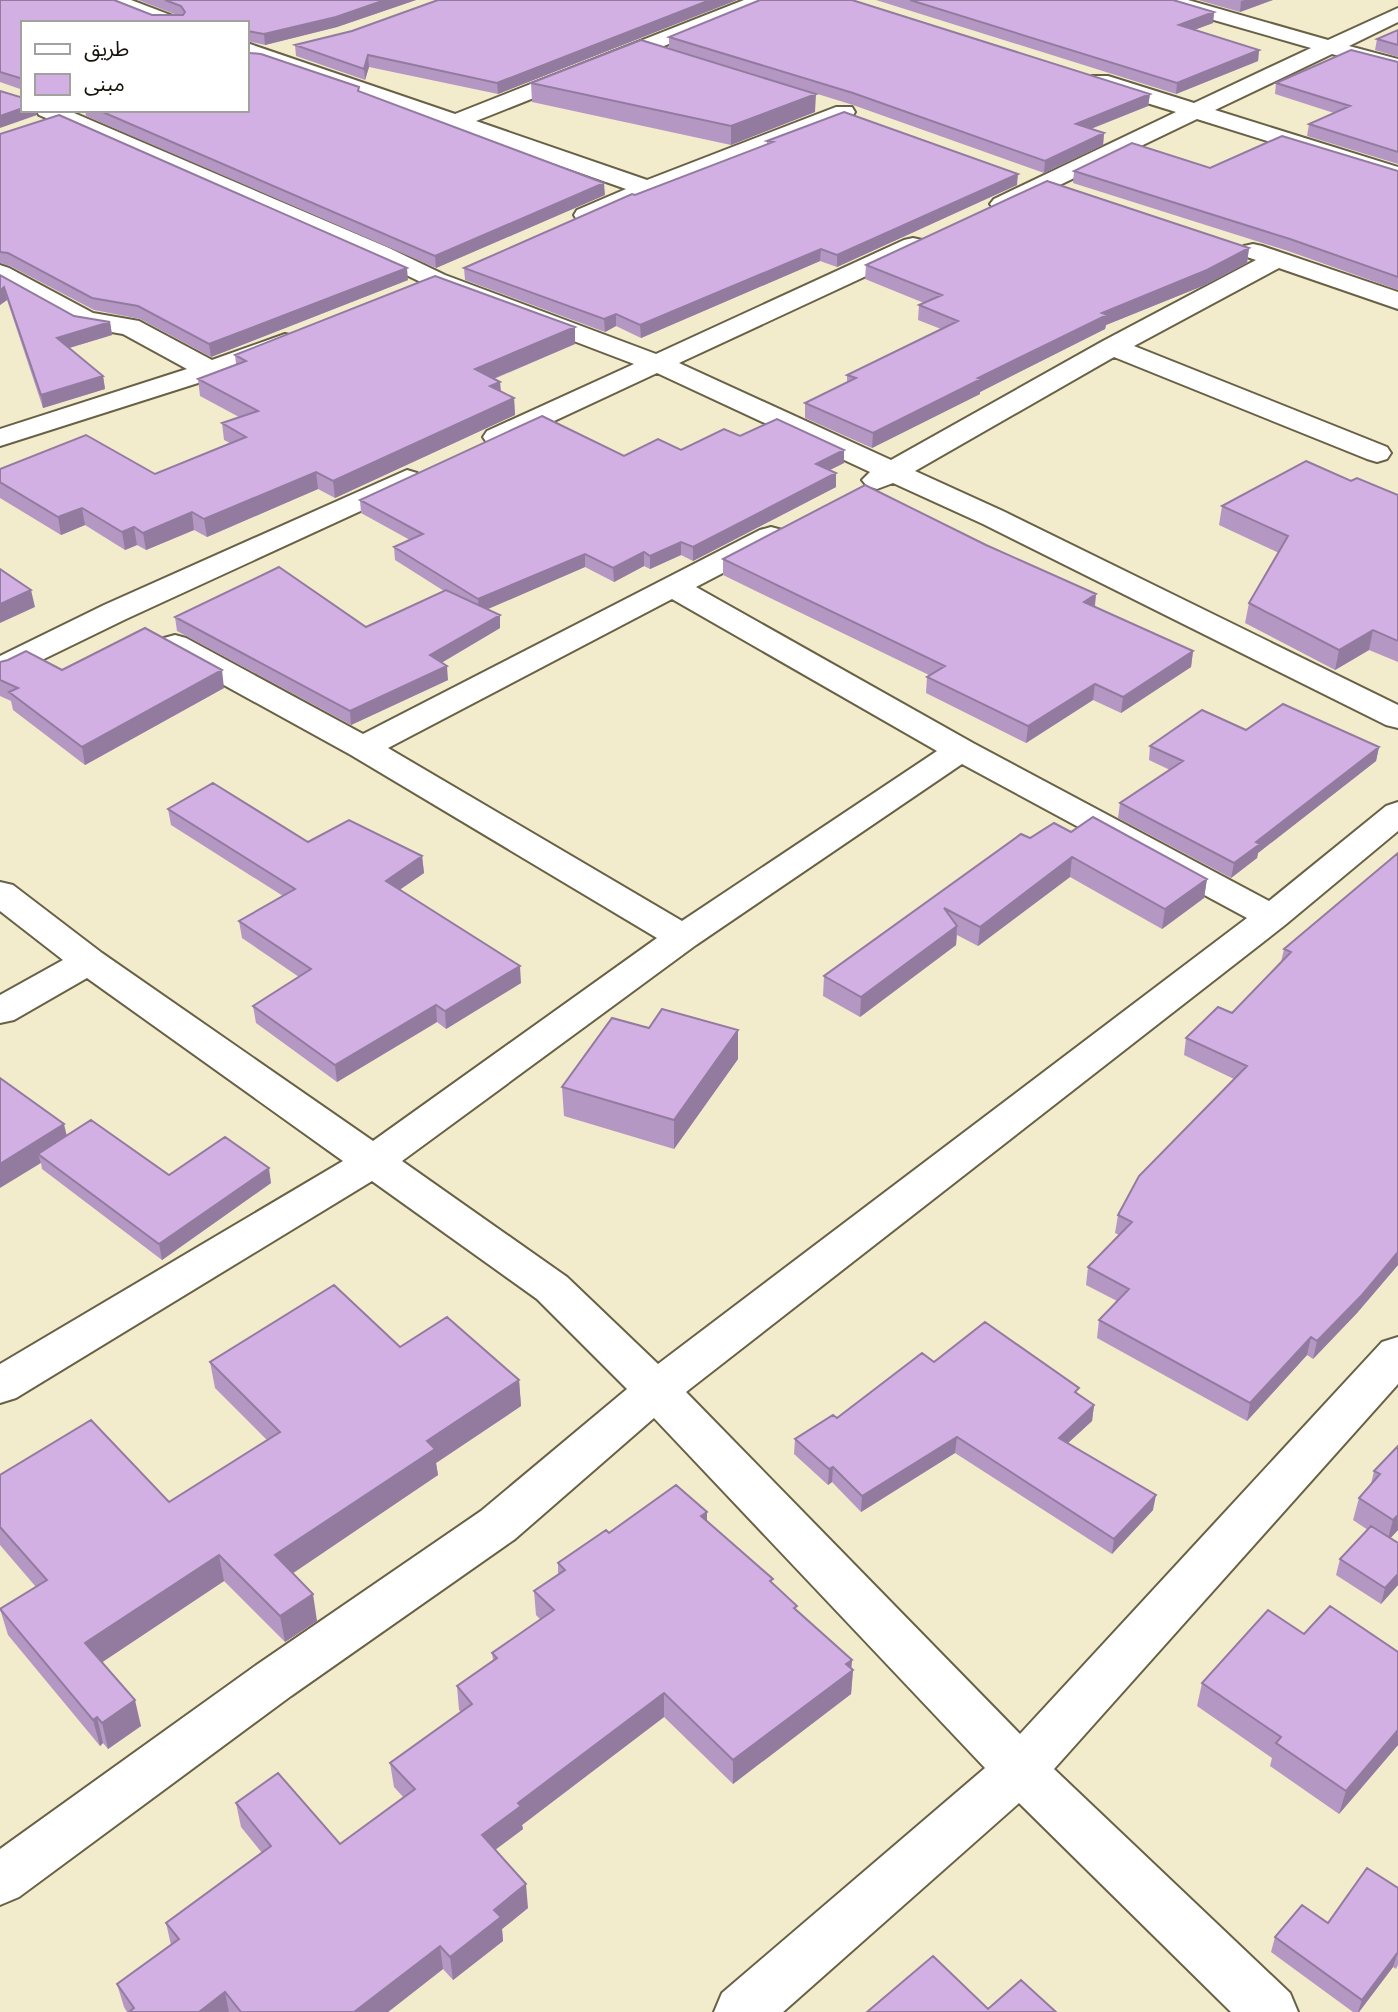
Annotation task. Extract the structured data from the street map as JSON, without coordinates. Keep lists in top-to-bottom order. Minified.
{"legend":["طريق","مبنى"]}
